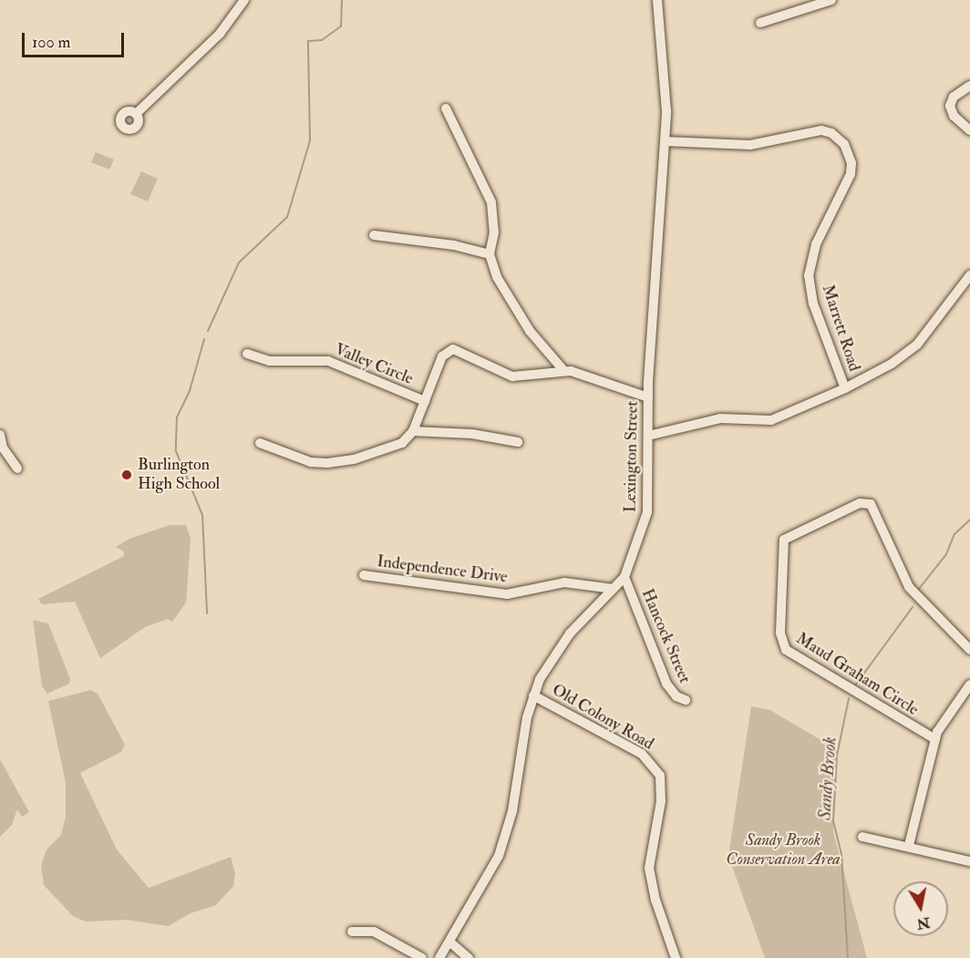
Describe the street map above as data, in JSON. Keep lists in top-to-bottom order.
{
  "streets": {
    "street": [
      "Marrett Road",
      "Valley Circle",
      "Lexington Street",
      "Independence Drive",
      "Hancock Street",
      "Maud Graham Circle",
      "Old Colony Road"
    ]
  },
  "crossings": [
    ["Marrett Road", "Lexington Street"],
    ["Lexington Street", "Independence Drive"],
    ["Lexington Street", "Hancock Street"],
    ["Lexington Street", "Old Colony Road"]
  ],
  "water": ["Sandy Brook"],
  "parks": ["Sandy Brook Conservation Area"],
  "places": ["Burlington High School"],
  "scale_bar": "100 m",
  "north": "bottom"
}
